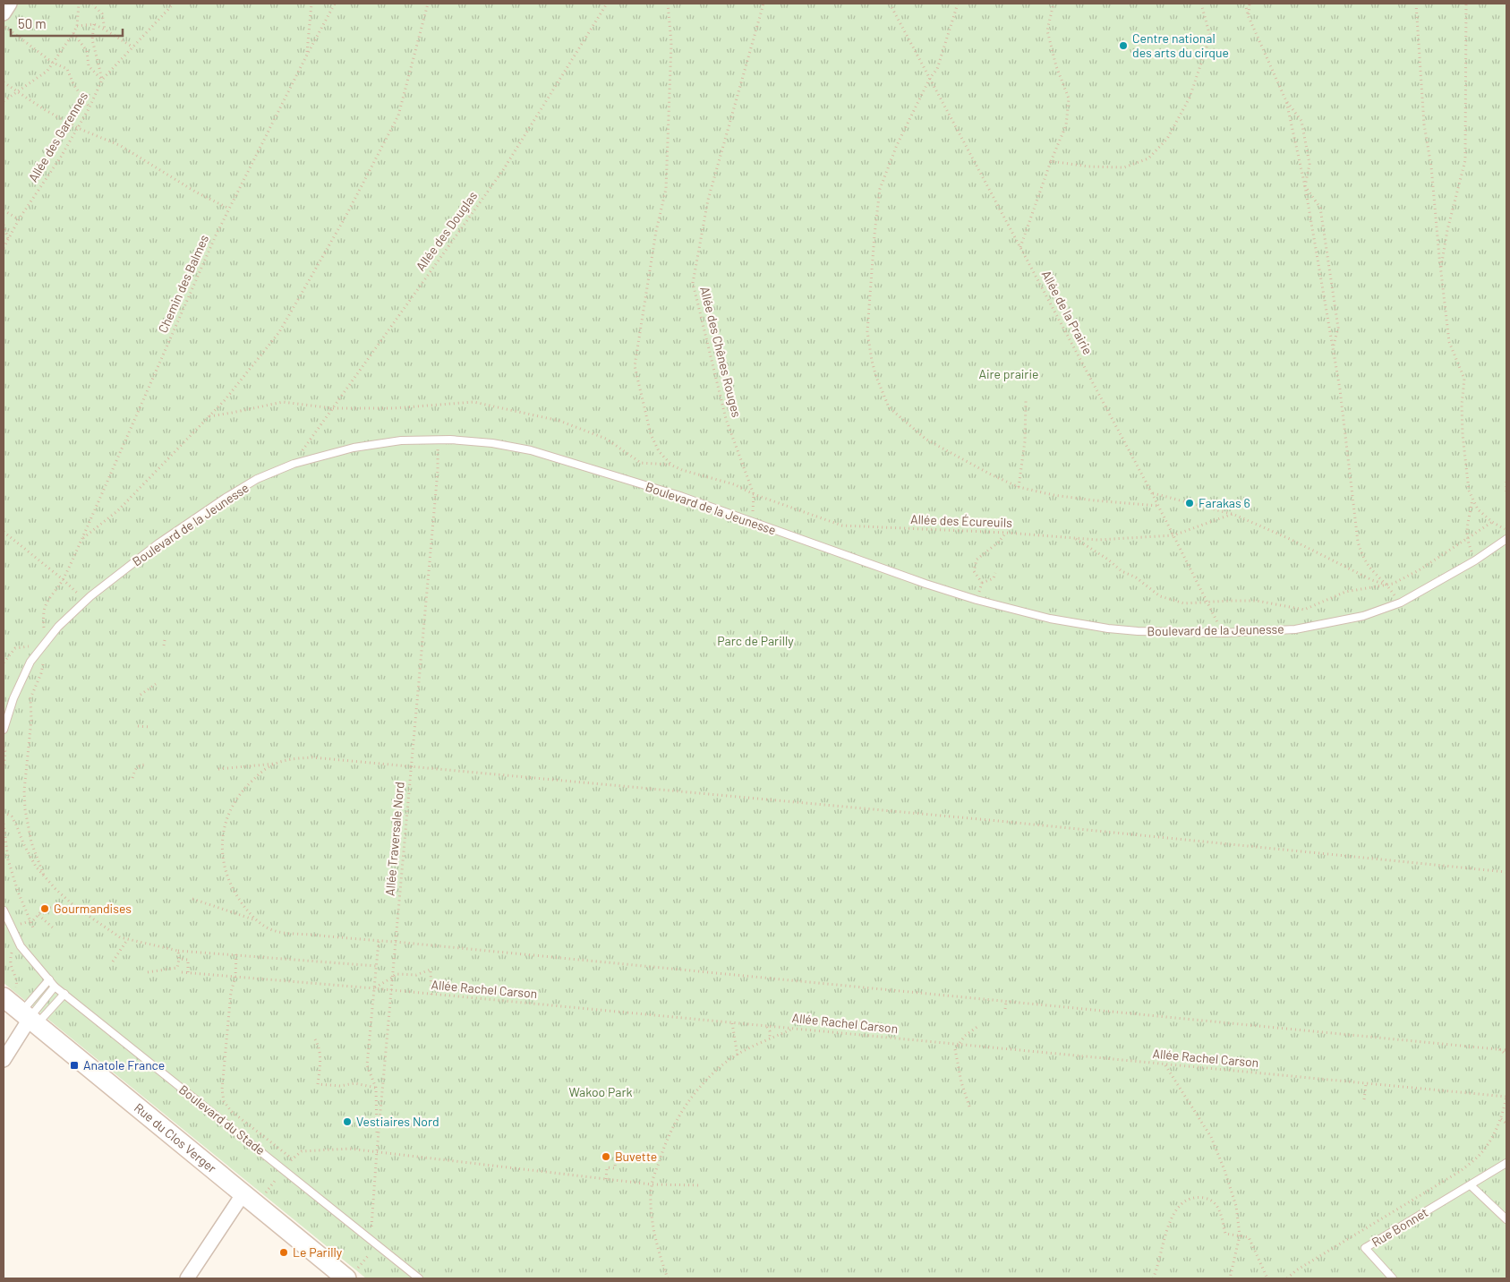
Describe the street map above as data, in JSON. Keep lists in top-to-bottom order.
{
  "streets": {
    "street": ["Rue du Clos Verger"],
    "lane": ["Boulevard de la Jeunesse", "Boulevard du Stade", "Rue Bonnet"],
    "path": [
      "Allée des Garennes",
      "Allée des Douglas",
      "Chemin des Balmes",
      "Allée de la Prairie",
      "Allée des Chênes Rouges",
      "Allée des Écureuils",
      "Allée Traversale Nord",
      "Allée Rachel Carson"
    ]
  },
  "crossings": [
    ["Allée des Douglas", "Boulevard de la Jeunesse"],
    ["Chemin des Balmes", "Boulevard de la Jeunesse"],
    ["Allée de la Prairie", "Boulevard de la Jeunesse"],
    ["Allée de la Prairie", "Allée des Écureuils"],
    ["Allée des Chênes Rouges", "Boulevard de la Jeunesse"],
    ["Allée des Chênes Rouges", "Allée des Écureuils"],
    ["Boulevard de la Jeunesse", "Allée Traversale Nord"],
    ["Allée Traversale Nord", "Allée Rachel Carson"],
    ["Allée Traversale Nord", "Boulevard du Stade"]
  ],
  "parks": ["Aire prairie", "Parc de Parilly", "Wakoo Park"],
  "places": {
    "other": [
      "Centre national des arts du cirque",
      "Farakas 6",
      "Gourmandises",
      "Vestiaires Nord",
      "Buvette",
      "Le Parilly"
    ],
    "transit": ["Anatole France"]
  },
  "scale_bar": "50 m"
}
